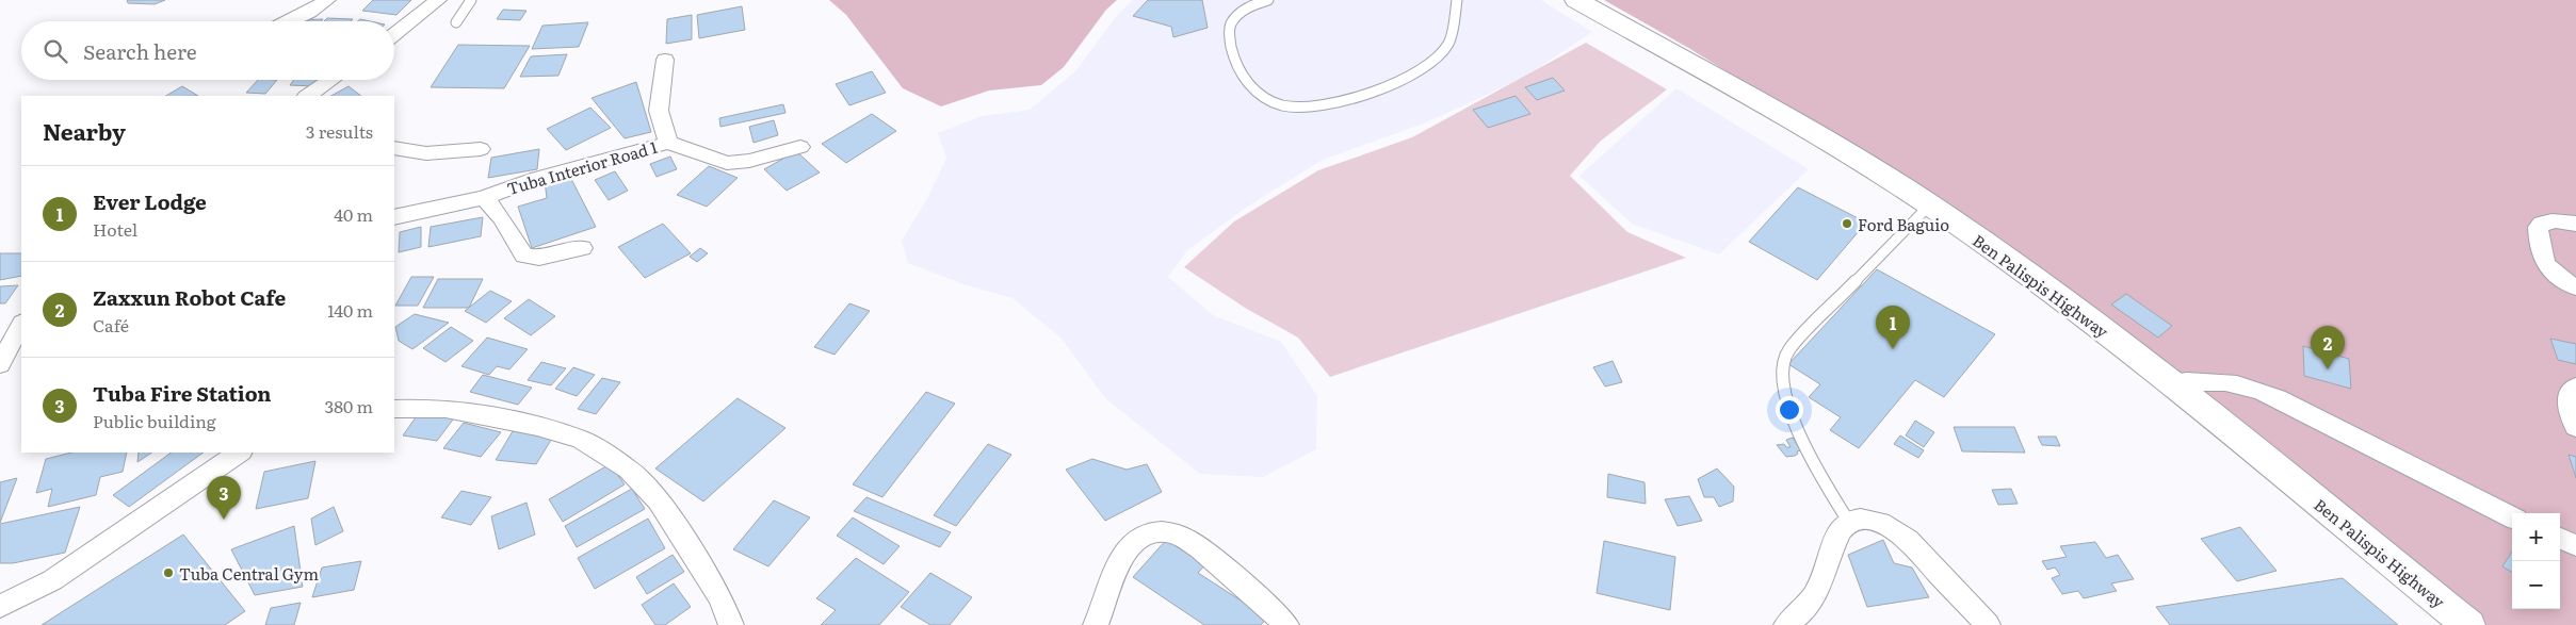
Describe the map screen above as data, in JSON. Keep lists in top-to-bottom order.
{
  "streets": {
    "main road": ["Ben Palispis Highway"],
    "street": ["Tuba Interior Road 1"]
  },
  "places": ["Ford Baguio", "Tuba Central Gym"],
  "page": {
    "search": "Search here",
    "heading": ["Nearby", "3 results"],
    "list": [
      {
        "mark": "1",
        "name": "Ever Lodge",
        "note": "Hotel",
        "value": "40 m"
      },
      {
        "mark": "2",
        "name": "Zaxxun Robot Cafe",
        "note": "Café",
        "value": "140 m"
      },
      {
        "mark": "3",
        "name": "Tuba Fire Station",
        "note": "Public building",
        "value": "380 m"
      }
    ],
    "pins": ["1", "2", "3"],
    "map_buttons": ["+", "−"]
  }
}
